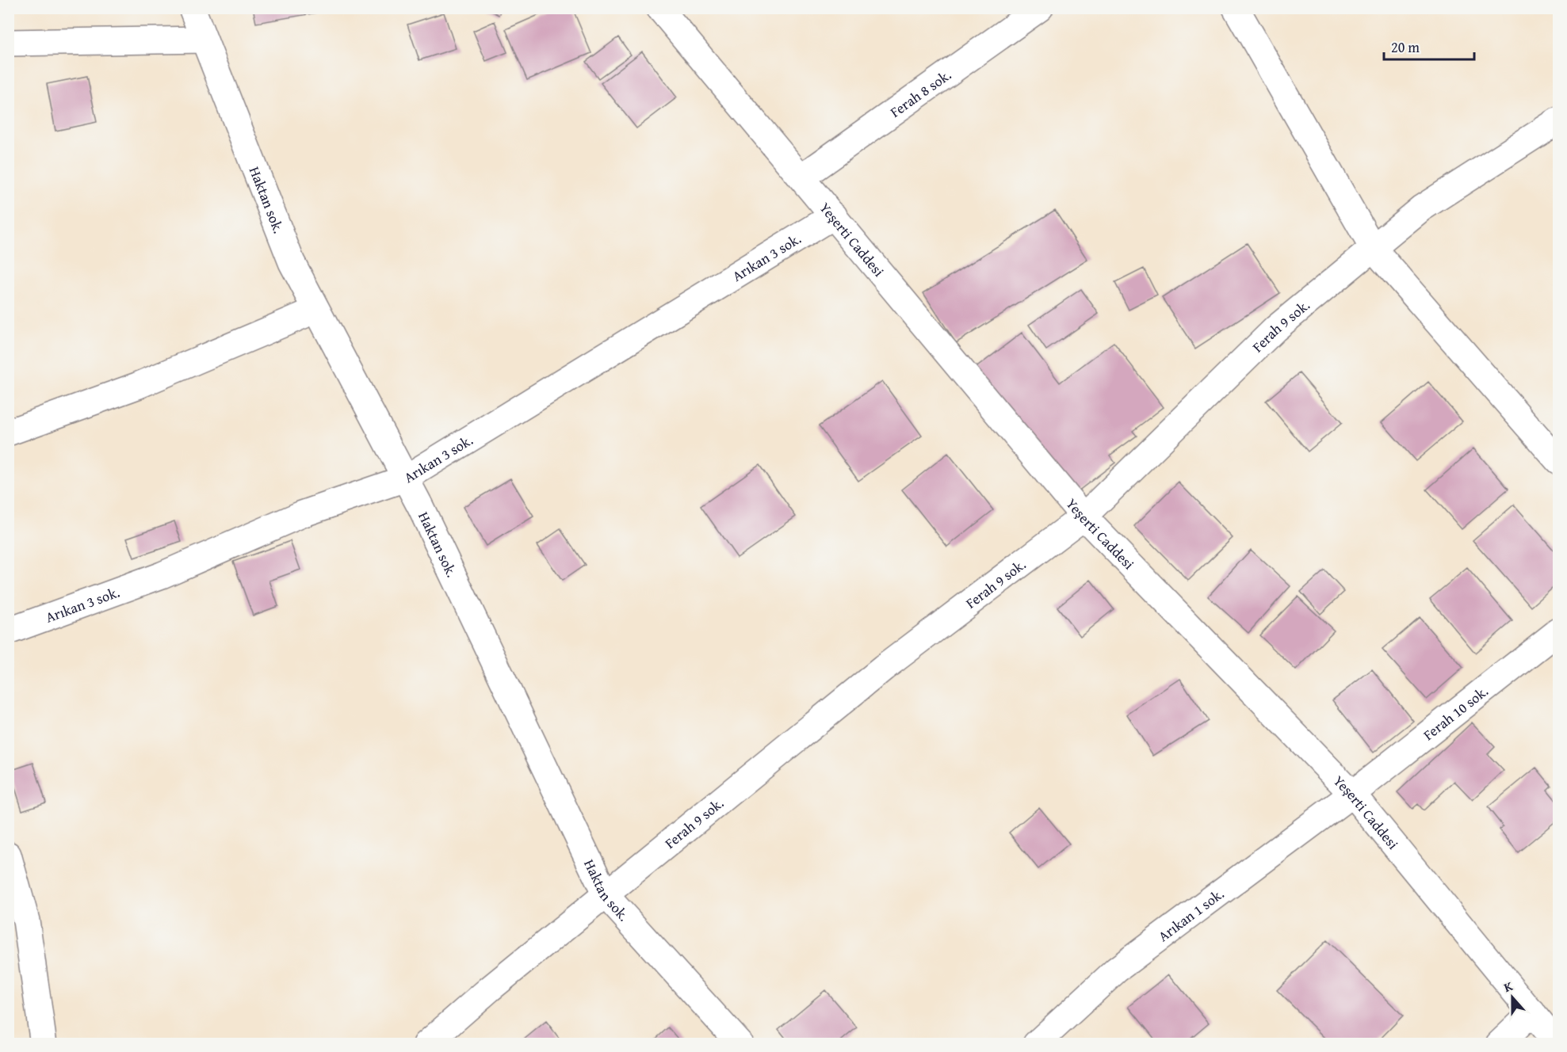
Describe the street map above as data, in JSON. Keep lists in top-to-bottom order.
{
  "streets": {
    "street": [
      "Ferah 8 sok.",
      "Haktan sok.",
      "Yeşerti Caddesi",
      "Arıkan 3 sok.",
      "Ferah 9 sok.",
      "Ferah 10 sok.",
      "Arıkan 1 sok."
    ]
  },
  "crossings": [
    ["Ferah 8 sok.", "Yeşerti Caddesi"],
    ["Haktan sok.", "Arıkan 3 sok."],
    ["Haktan sok.", "Ferah 9 sok."],
    ["Yeşerti Caddesi", "Arıkan 3 sok."],
    ["Yeşerti Caddesi", "Ferah 9 sok."],
    ["Yeşerti Caddesi", "Ferah 10 sok."],
    ["Yeşerti Caddesi", "Arıkan 1 sok."],
    ["Ferah 10 sok.", "Arıkan 1 sok."]
  ],
  "scale_bar": "20 m",
  "north": "top"
}
